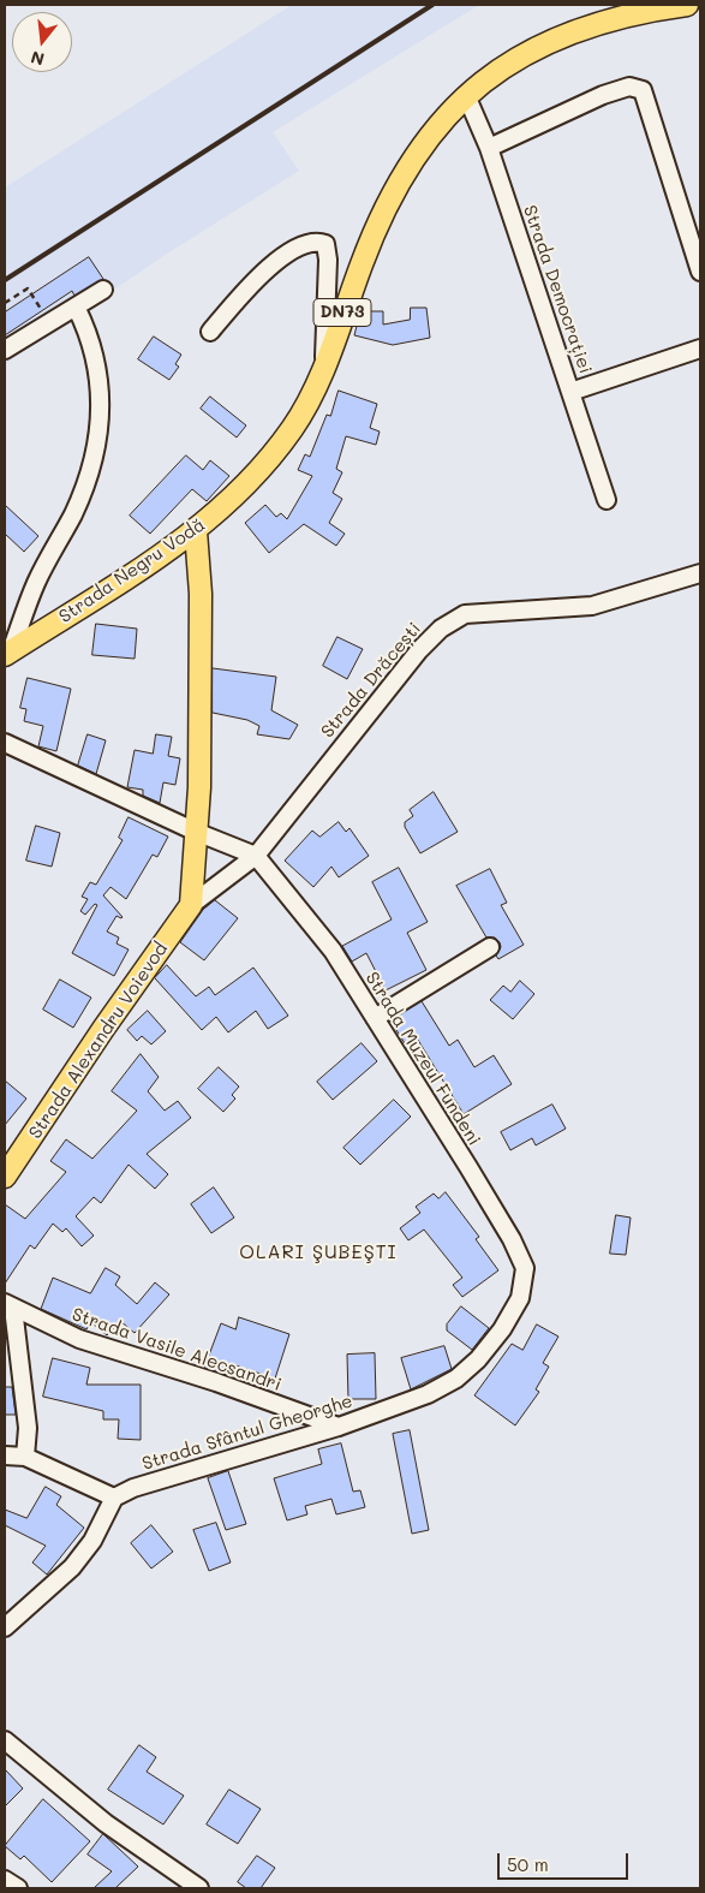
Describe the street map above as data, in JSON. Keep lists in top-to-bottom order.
{
  "streets": {
    "main road": ["DN73", "Strada Negru Vodă", "Strada Alexandru Voievod"],
    "street": [
      "Strada Democrației",
      "Strada Drăcești",
      "Strada Muzeul Fundeni",
      "Strada Vasile Alecsandri",
      "Strada Sfântul Gheorghe"
    ]
  },
  "crossings": [
    ["Strada Democrației", "Strada Negru Vodă"],
    ["Strada Drăcești", "Strada Alexandru Voievod"],
    ["Strada Drăcești", "Strada Muzeul Fundeni"],
    ["Strada Muzeul Fundeni", "Strada Sfântul Gheorghe"],
    ["Strada Vasile Alecsandri", "Strada Sfântul Gheorghe"]
  ],
  "districts": ["OLARI ŞUBEŞTI"],
  "scale_bar": "50 m",
  "north": "bottom"
}
